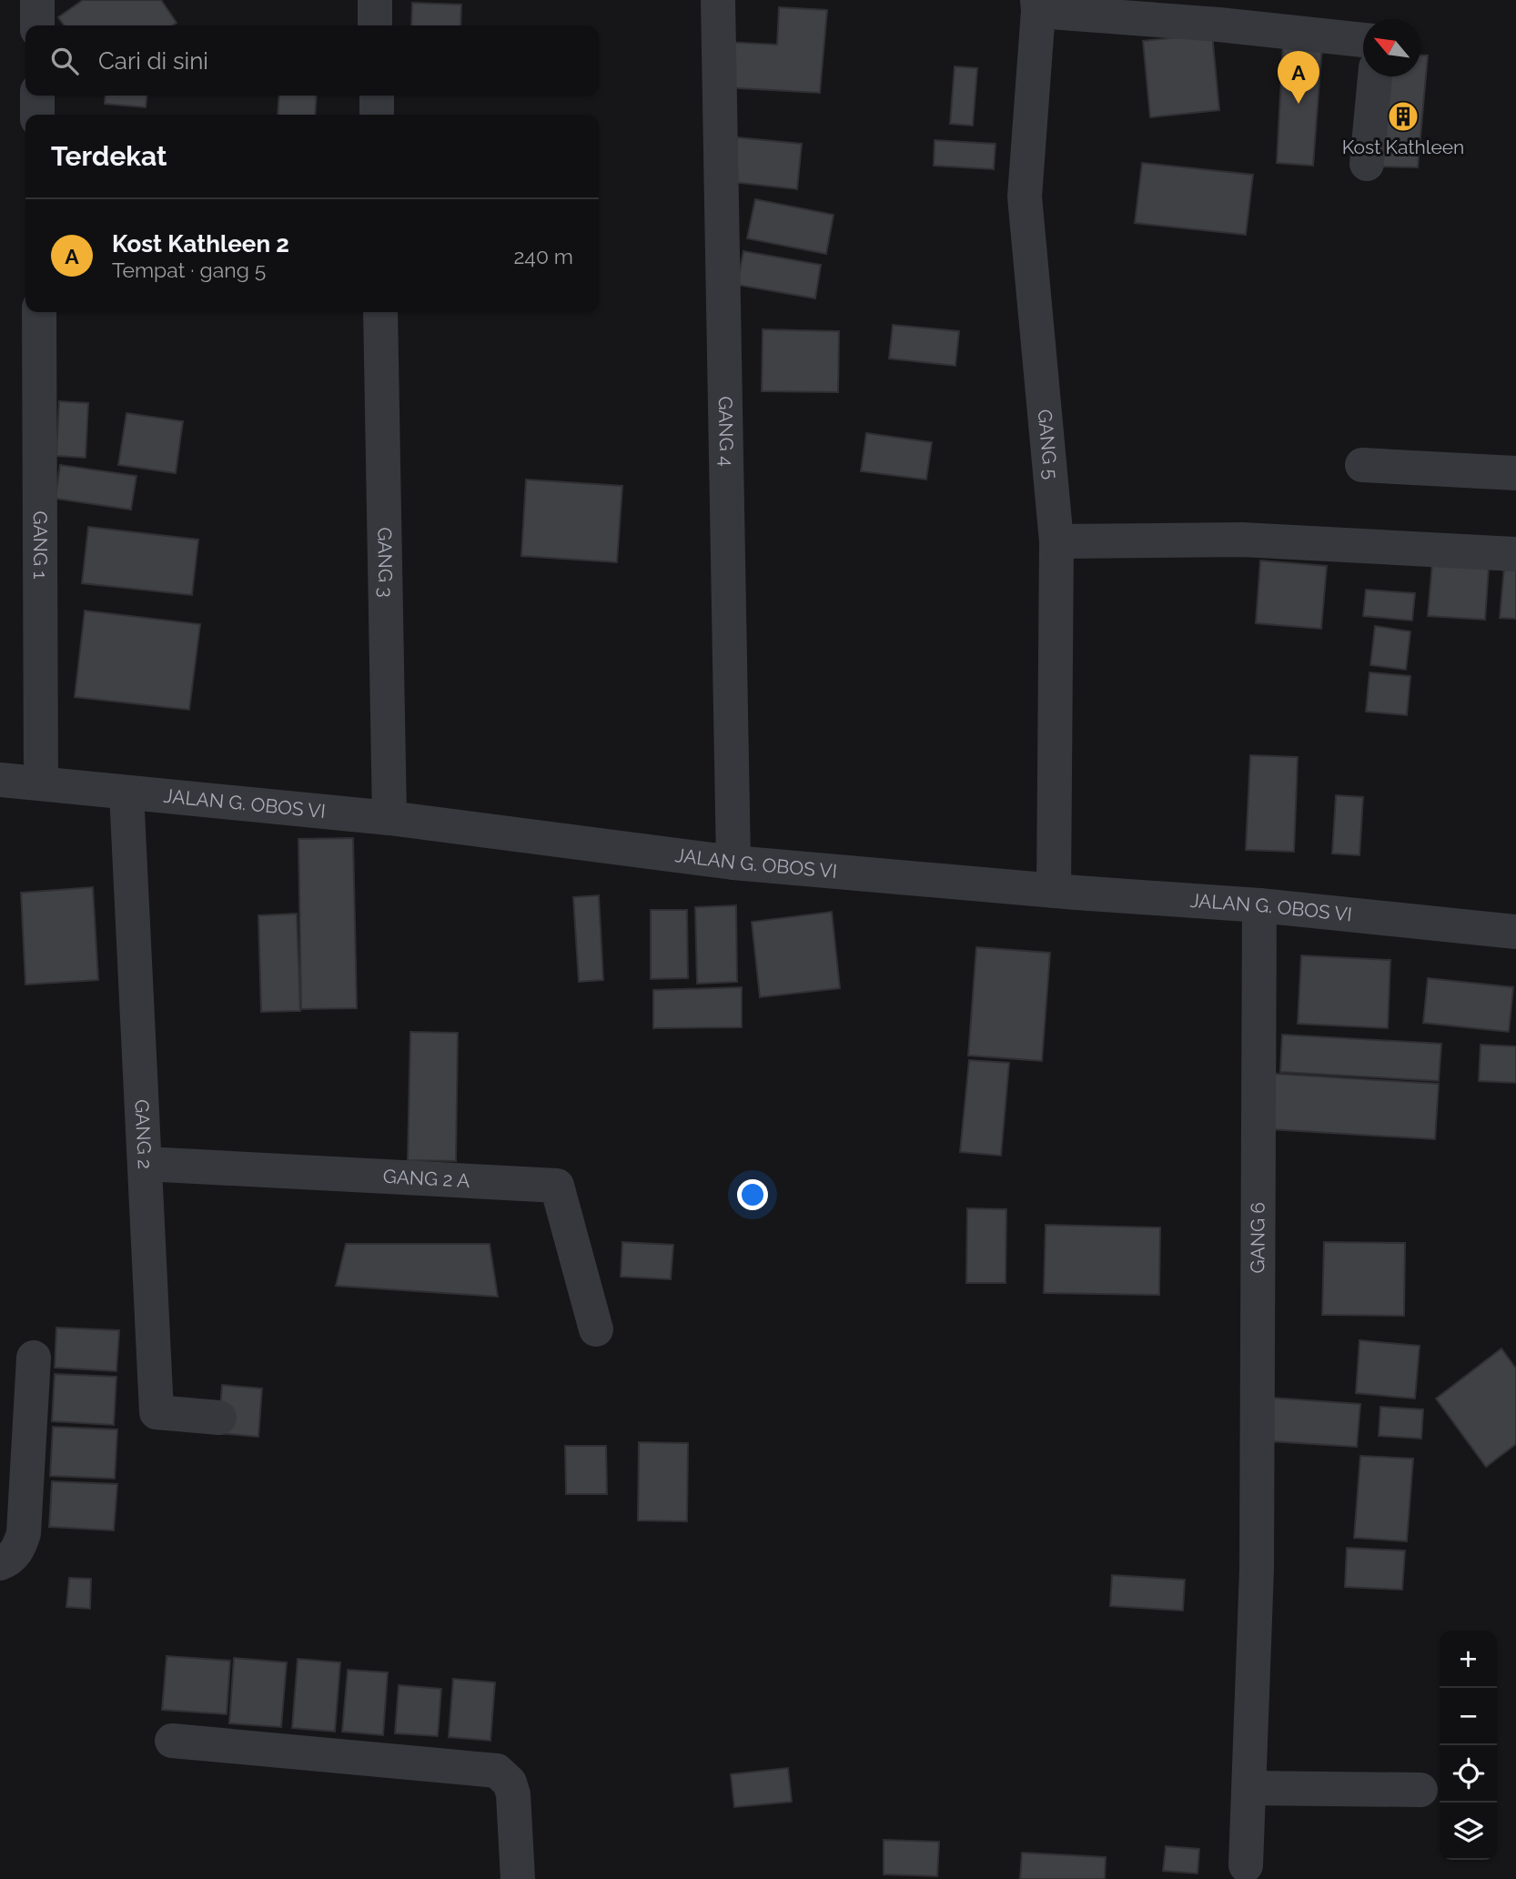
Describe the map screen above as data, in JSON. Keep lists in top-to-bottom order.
{
  "streets": {
    "street": [
      "GANG 4",
      "GANG 5",
      "GANG 1",
      "GANG 3",
      "JALAN G. OBOS VI",
      "GANG 2",
      "GANG 2 A",
      "GANG 6"
    ]
  },
  "crossings": [
    ["GANG 4", "JALAN G. OBOS VI"],
    ["GANG 5", "JALAN G. OBOS VI"],
    ["GANG 1", "JALAN G. OBOS VI"],
    ["GANG 3", "JALAN G. OBOS VI"],
    ["JALAN G. OBOS VI", "GANG 2"],
    ["JALAN G. OBOS VI", "GANG 6"],
    ["GANG 2", "GANG 2 A"]
  ],
  "places": {
    "building": ["Kost Kathleen"]
  },
  "north": "top left",
  "page": {
    "search": "Cari di sini",
    "pins": "A",
    "heading": "Terdekat",
    "list": [
      {
        "mark": "A",
        "name": "Kost Kathleen 2",
        "note": "Tempat · gang 5",
        "value": "240 m"
      }
    ],
    "map_buttons": ["+", "−"]
  }
}
